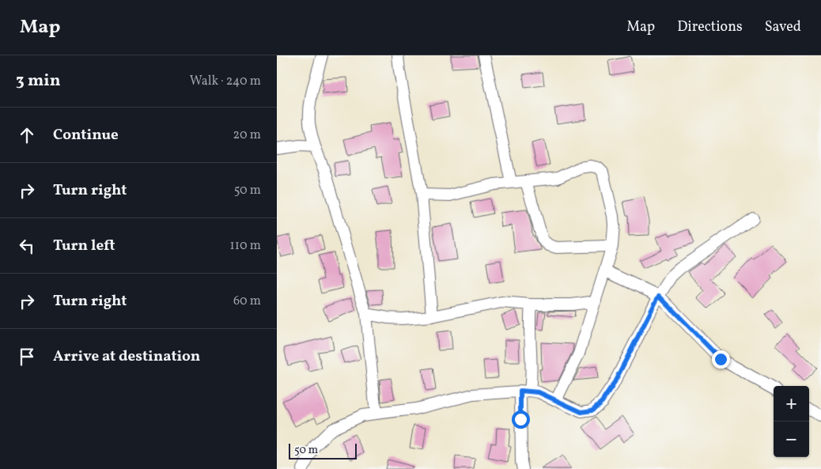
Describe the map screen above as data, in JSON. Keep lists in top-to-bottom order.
{
  "scale_bar": "50 m",
  "page": {
    "header": "Map",
    "nav": ["Map", "Directions", "Saved"],
    "heading": ["3 min", "Walk · 240 m"],
    "list": [
      ["Continue", "20 m"],
      ["Turn right", "50 m"],
      ["Turn left", "110 m"],
      ["Turn right", "60 m"],
      "Arrive at destination"
    ],
    "map_buttons": ["+", "−"],
    "scale": "50 m"
  }
}
